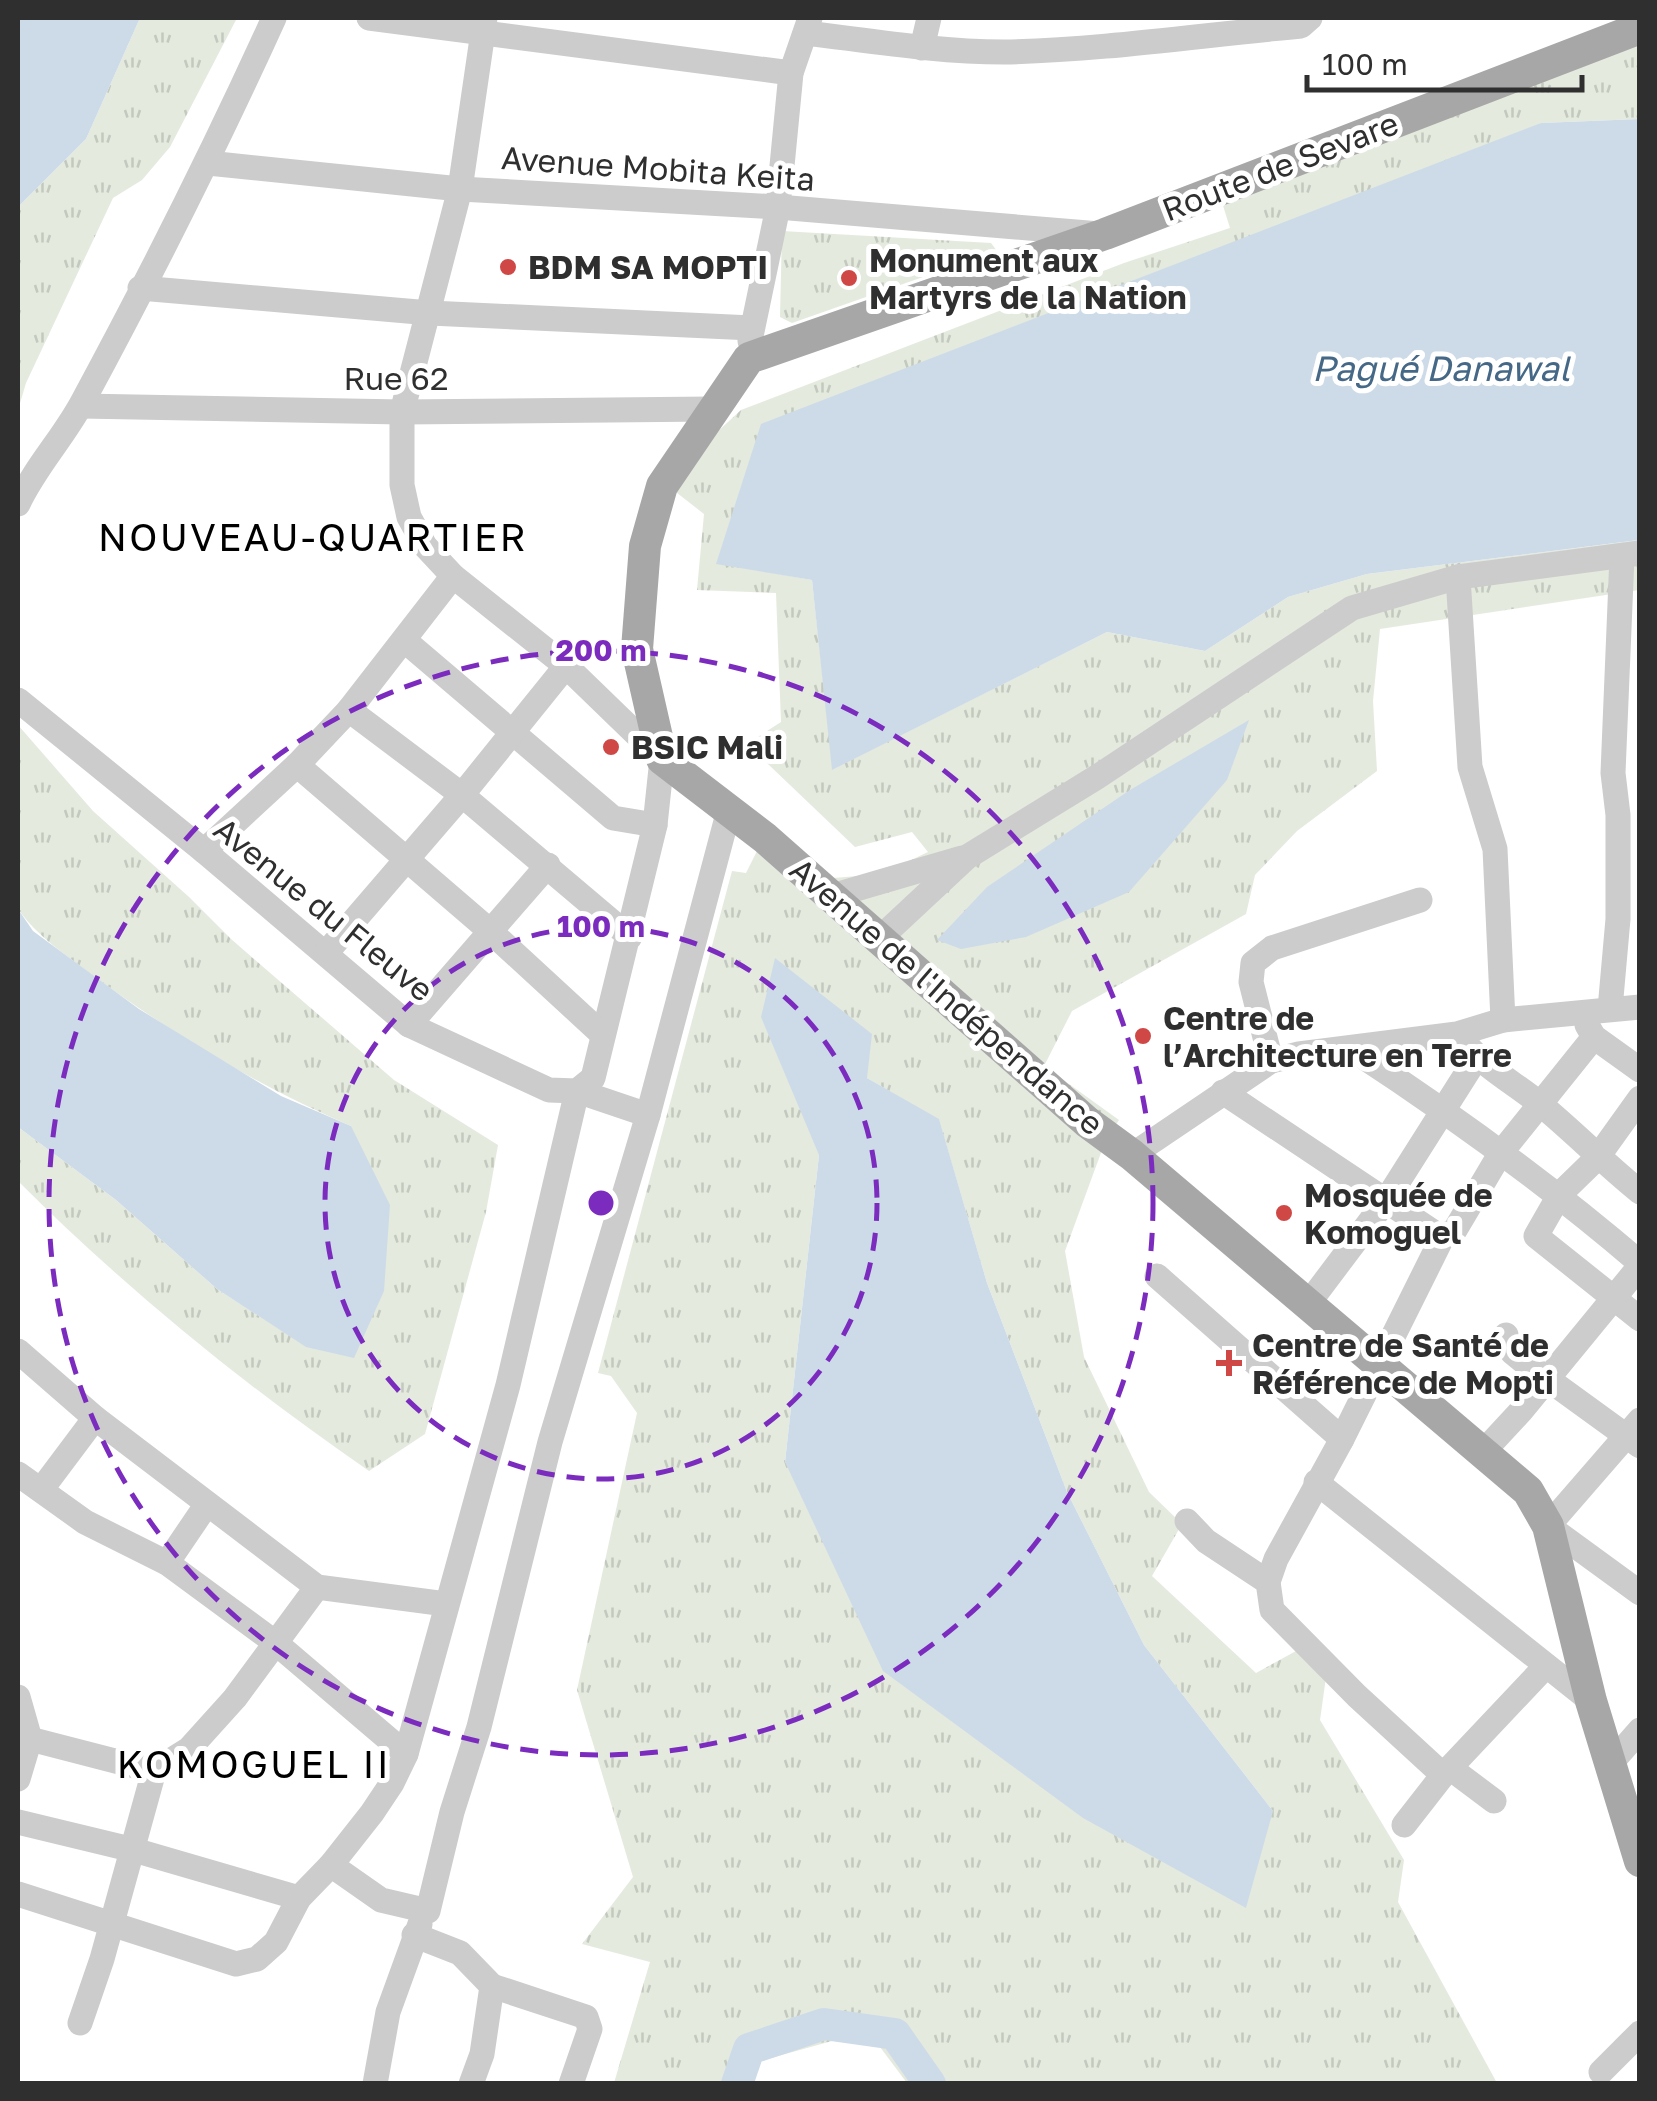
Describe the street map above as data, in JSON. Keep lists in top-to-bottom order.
{
  "streets": {
    "main road": ["Route de Sevare", "Avenue de l'Indépendance"],
    "street": ["Avenue Mobita Keita", "Rue 62", "Avenue du Fleuve"]
  },
  "crossings": [
    ["Route de Sevare", "Avenue Mobita Keita"]
  ],
  "districts": ["NOUVEAU-QUARTIER", "KOMOGUEL II"],
  "water": ["Pagué Danawal"],
  "places": {
    "other": [
      "BDM SA MOPTI",
      "Monument aux Martyrs de la Nation",
      "BSIC Mali",
      "Centre de l’Architecture en Terre",
      "Mosquée de Komoguel"
    ],
    "health": ["Centre de Santé de Référence de Mopti"]
  },
  "scale_bar": "100 m",
  "rings": ["200 m", "100 m"]
}
